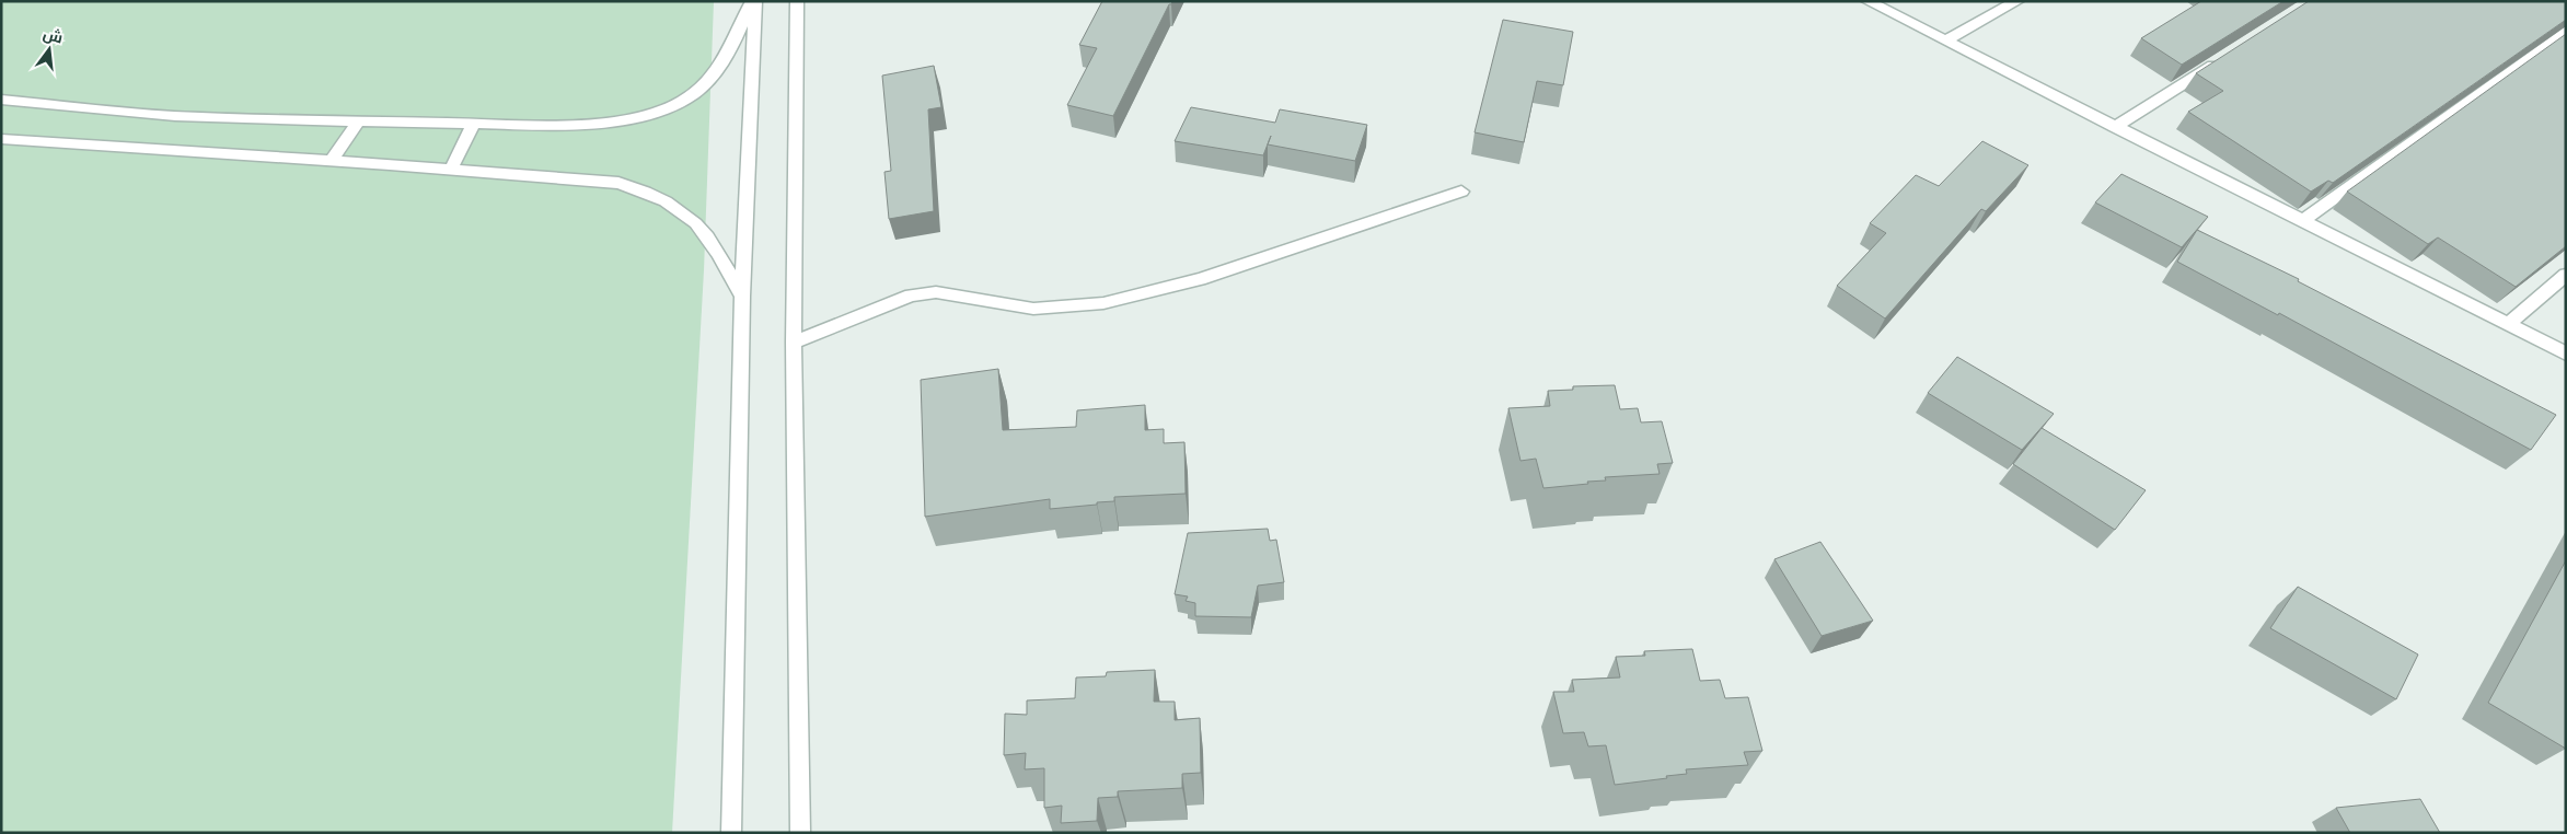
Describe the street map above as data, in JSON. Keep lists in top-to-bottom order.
{
  "north": "top"
}
